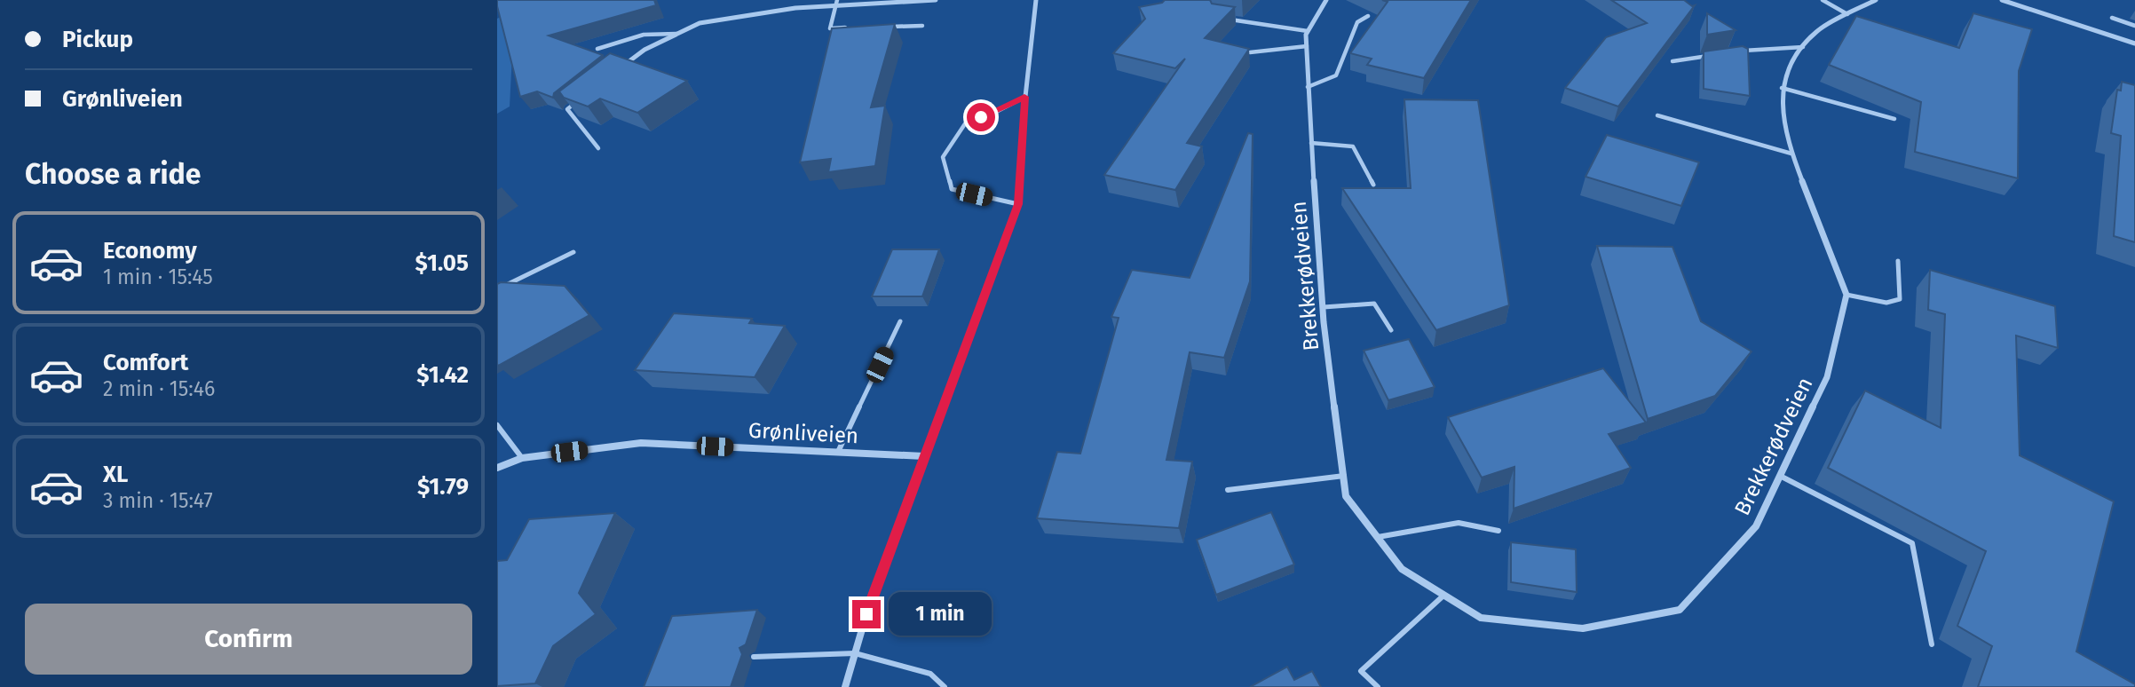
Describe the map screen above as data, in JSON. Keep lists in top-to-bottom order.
{
  "streets": {
    "street": ["Brekkerødveien", "Grønliveien"]
  },
  "page": {
    "banner": ["Pickup", "Grønliveien"],
    "heading": "Choose a ride",
    "list": [
      {
        "name": "Economy",
        "note": "1 min · 15:45",
        "value": "$1.05"
      },
      {
        "name": "Comfort",
        "note": "2 min · 15:46",
        "value": "$1.42"
      },
      {
        "name": "XL",
        "note": "3 min · 15:47",
        "value": "$1.79"
      }
    ],
    "buttons": "Confirm",
    "bubble": "1 min"
  }
}
